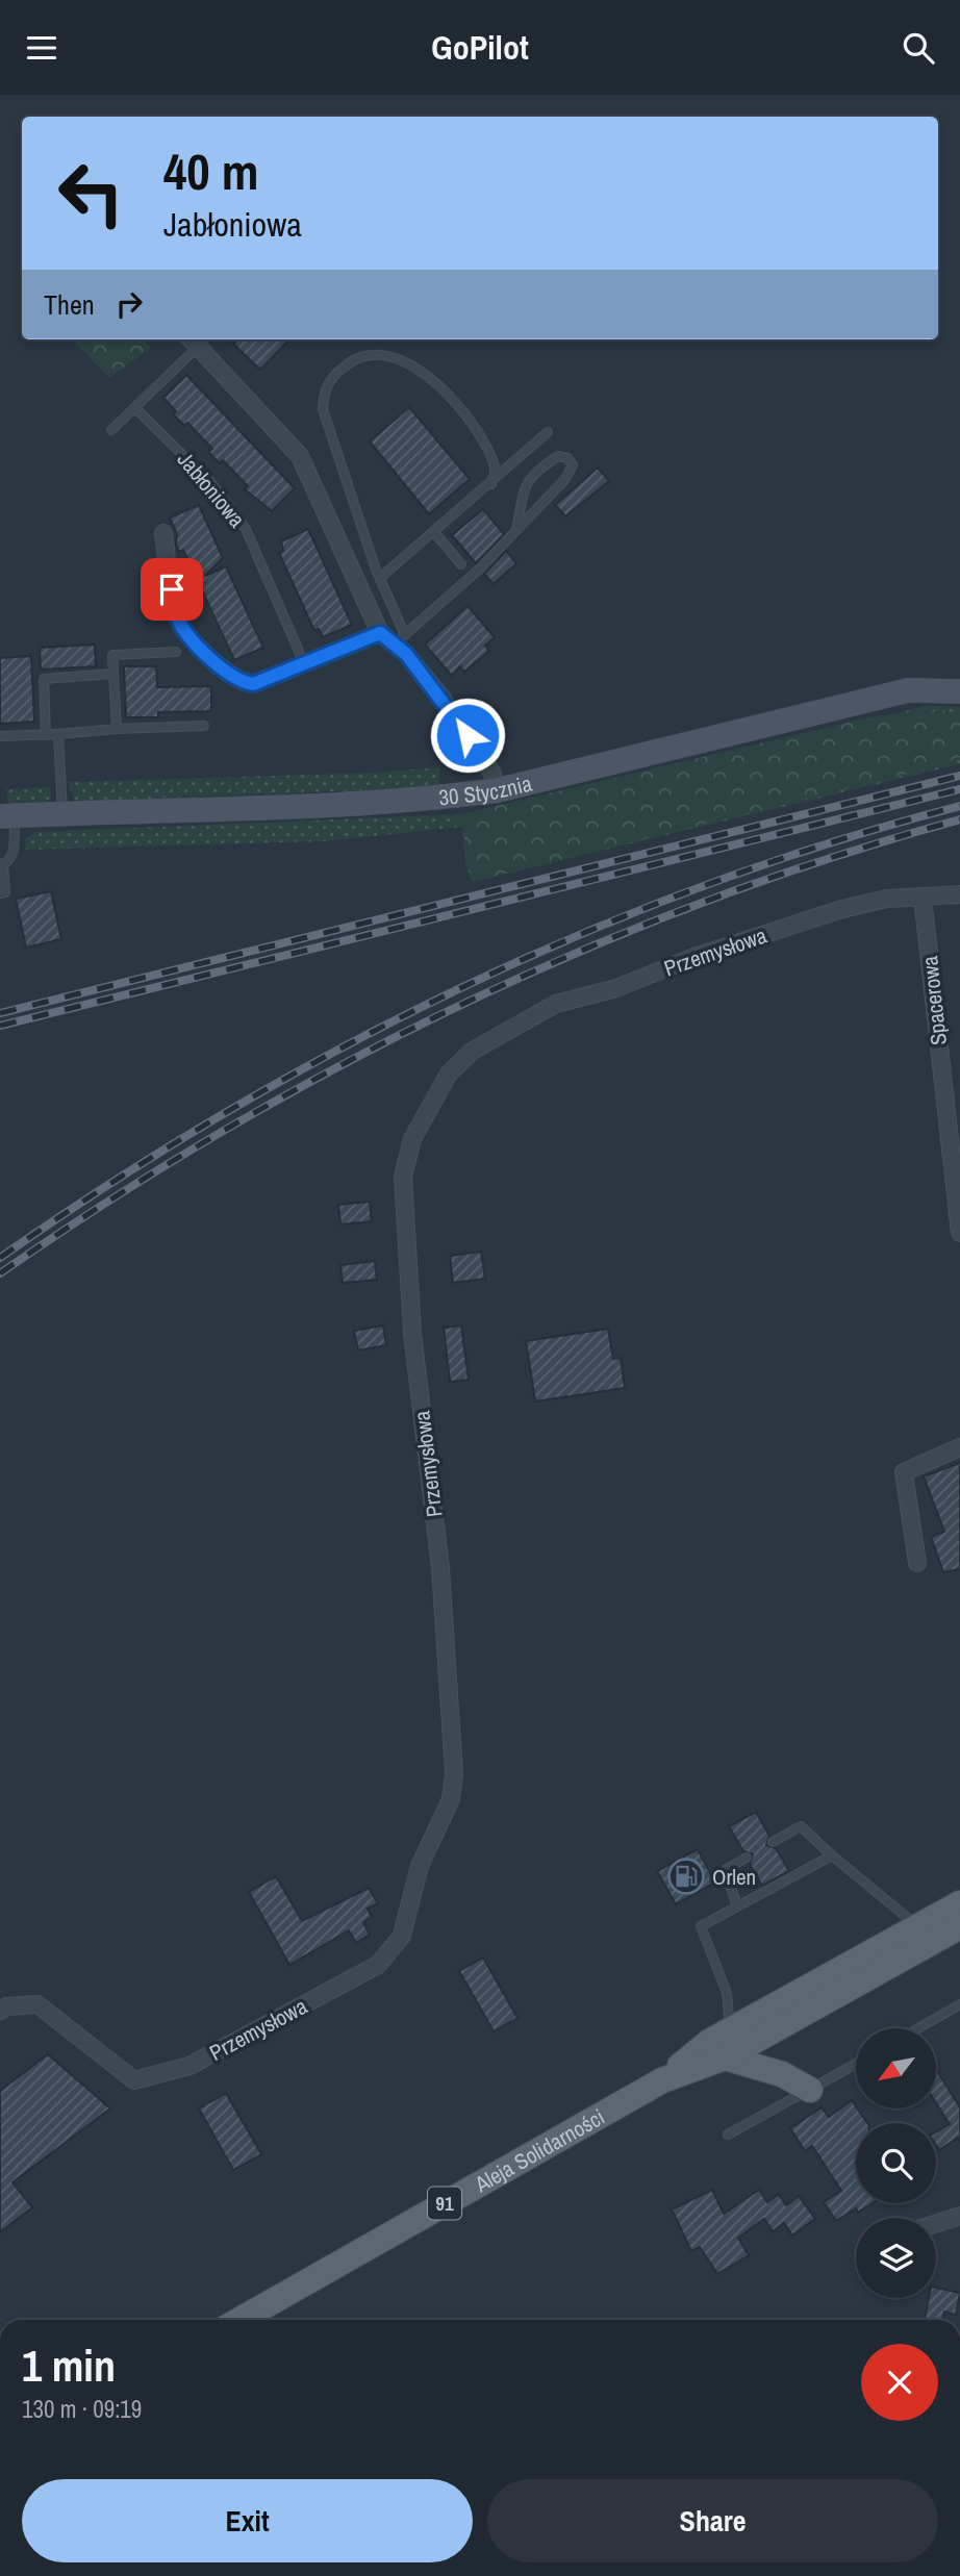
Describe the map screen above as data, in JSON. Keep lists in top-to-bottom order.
{
  "streets": {
    "main road": ["Aleja Solidarności", "91"],
    "street": ["30 Stycznia", "Przemysłowa", "Spacerowa"],
    "lane": ["Jabłoniowa"]
  },
  "crossings": [
    ["Przemysłowa", "Spacerowa"]
  ],
  "places": {
    "fuel station": ["Orlen"]
  },
  "north": "bottom left",
  "page": {
    "header": "GoPilot",
    "turn": ["40 m", "Jabłoniowa"],
    "then": "Then",
    "heading": ["1 min", "130 m · 09:19"],
    "buttons": ["Exit", "Share"]
  }
}
